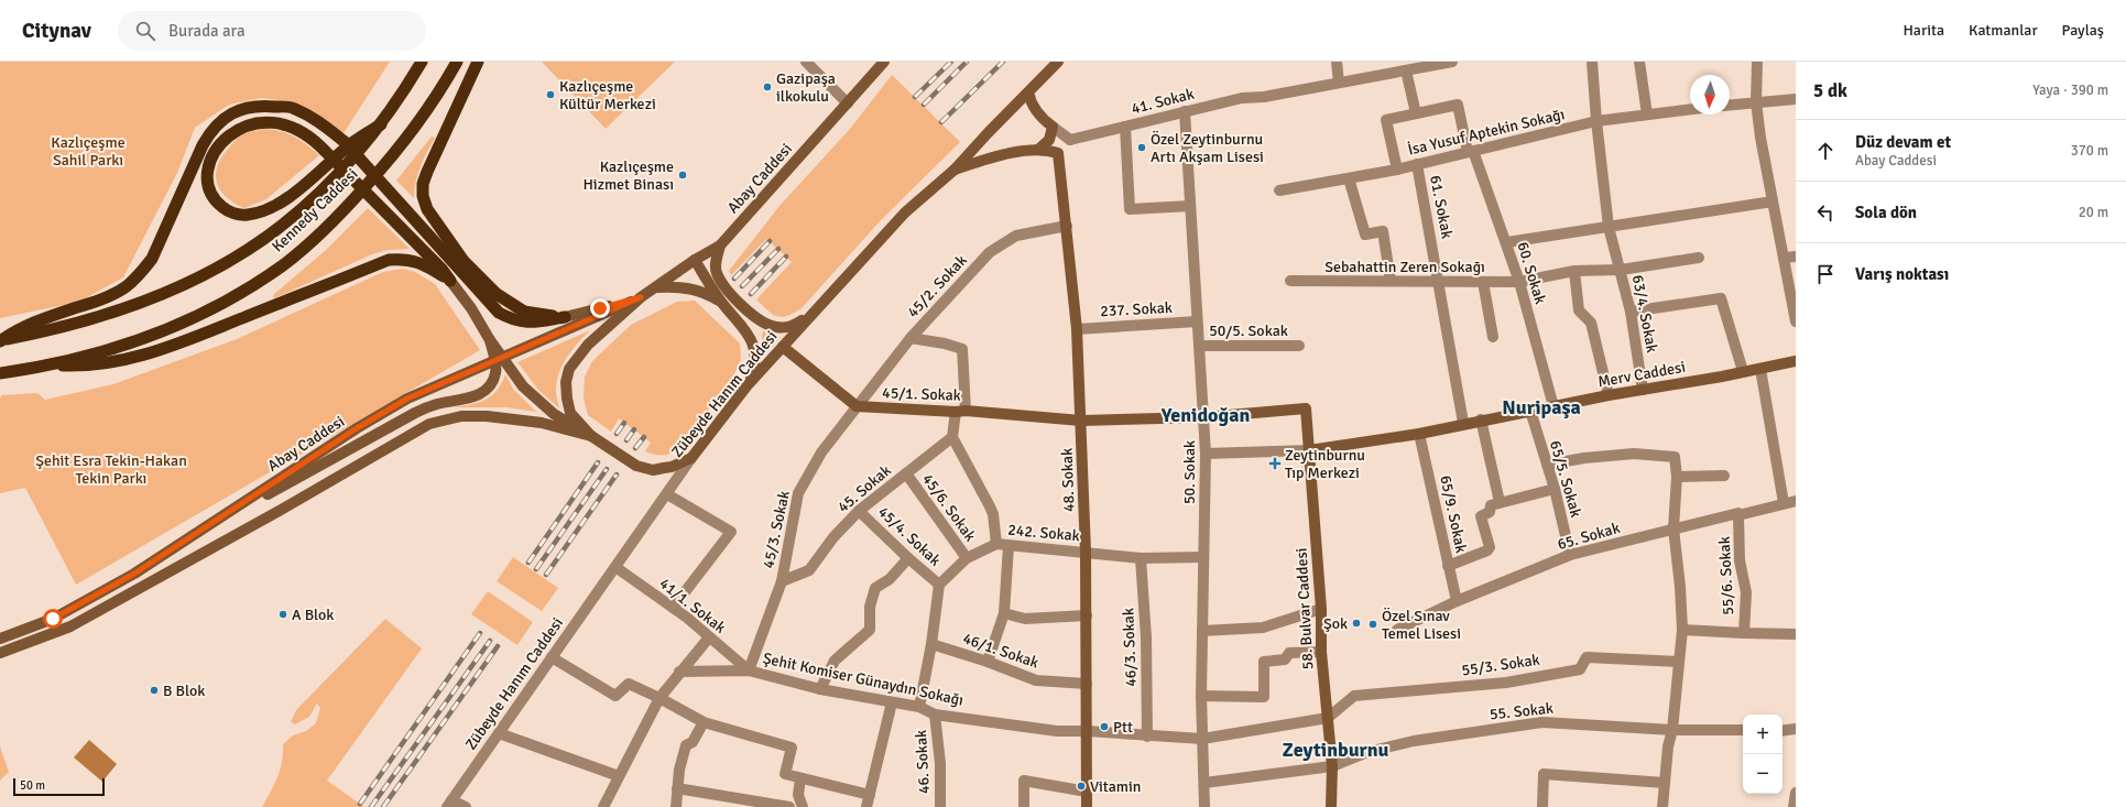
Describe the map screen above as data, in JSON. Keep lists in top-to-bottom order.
{
  "streets": {
    "highway": ["Kennedy Caddesi"],
    "main road": [
      "Abay Caddesi",
      "Merv Caddesi",
      "Zübeyde Hanım Caddesi",
      "45/1. Sokak",
      "48. Sokak",
      "58. Bulvar Caddesi"
    ],
    "street": [
      "41. Sokak",
      "İsa Yusuf Aptekin Sokağı",
      "61. Sokak",
      "Sebahattin Zeren Sokağı",
      "60. Sokak",
      "45/2. Sokak",
      "237. Sokak",
      "63/4. Sokak",
      "50/5. Sokak",
      "50. Sokak",
      "65/5. Sokak",
      "45. Sokak",
      "45/6. Sokak",
      "65/9. Sokak",
      "45/3. Sokak",
      "242. Sokak",
      "45/4. Sokak",
      "65. Sokak",
      "55/6. Sokak",
      "41/1. Sokak",
      "46/3. Sokak",
      "46/1. Sokak",
      "55/3. Sokak",
      "Şehit Komiser Günaydın Sokağı",
      "55. Sokak",
      "46. Sokak"
    ]
  },
  "crossings": [
    ["41. Sokak", "50. Sokak"],
    ["İsa Yusuf Aptekin Sokağı", "61. Sokak"],
    ["İsa Yusuf Aptekin Sokağı", "60. Sokak"],
    ["İsa Yusuf Aptekin Sokağı", "63/4. Sokak"],
    ["Abay Caddesi", "Zübeyde Hanım Caddesi"],
    ["61. Sokak", "Sebahattin Zeren Sokağı"],
    ["61. Sokak", "Merv Caddesi"],
    ["Sebahattin Zeren Sokağı", "60. Sokak"],
    ["Sebahattin Zeren Sokağı", "63/4. Sokak"],
    ["60. Sokak", "Merv Caddesi"],
    ["45/2. Sokak", "45/1. Sokak"],
    ["45/2. Sokak", "48. Sokak"],
    ["45/2. Sokak", "45/3. Sokak"],
    ["237. Sokak", "50. Sokak"],
    ["237. Sokak", "48. Sokak"],
    ["63/4. Sokak", "Merv Caddesi"],
    ["50/5. Sokak", "50. Sokak"],
    ["Merv Caddesi", "65/5. Sokak"],
    ["Merv Caddesi", "65/9. Sokak"],
    ["Merv Caddesi", "58. Bulvar Caddesi"],
    ["Zübeyde Hanım Caddesi", "41/1. Sokak"],
    ["45/1. Sokak", "50. Sokak"],
    ["45/1. Sokak", "48. Sokak"],
    ["45/1. Sokak", "45/3. Sokak"],
    ["45/1. Sokak", "58. Bulvar Caddesi"],
    ["50. Sokak", "242. Sokak"],
    ["50. Sokak", "Şehit Komiser Günaydın Sokağı"],
    ["50. Sokak", "55. Sokak"],
    ["65/5. Sokak", "65. Sokak"],
    ["48. Sokak", "242. Sokak"],
    ["48. Sokak", "46/1. Sokak"],
    ["48. Sokak", "Şehit Komiser Günaydın Sokağı"],
    ["45. Sokak", "45/6. Sokak"],
    ["45. Sokak", "45/3. Sokak"],
    ["45. Sokak", "45/4. Sokak"],
    ["45/6. Sokak", "242. Sokak"],
    ["65/9. Sokak", "65. Sokak"],
    ["45/3. Sokak", "41/1. Sokak"],
    ["45/3. Sokak", "Şehit Komiser Günaydın Sokağı"],
    ["242. Sokak", "45/4. Sokak"],
    ["242. Sokak", "46/3. Sokak"],
    ["65. Sokak", "55/6. Sokak"],
    ["41/1. Sokak", "Şehit Komiser Günaydın Sokağı"],
    ["58. Bulvar Caddesi", "55/3. Sokak"],
    ["58. Bulvar Caddesi", "Şehit Komiser Günaydın Sokağı"],
    ["58. Bulvar Caddesi", "55. Sokak"],
    ["46/3. Sokak", "Şehit Komiser Günaydın Sokağı"],
    ["55/3. Sokak", "Şehit Komiser Günaydın Sokağı"],
    ["Şehit Komiser Günaydın Sokağı", "46. Sokak"]
  ],
  "districts": ["Nuripaşa", "Yenidoğan", "Zeytinburnu"],
  "parks": ["Kazlıçeşme Sahil Parkı", "Şehit Esra Tekin-Hakan Tekin Parkı"],
  "places": {
    "other": [
      "Gazipaşa ilkokulu",
      "Kazlıçeşme Kültür Merkezi",
      "Özel Zeytinburnu Artı Akşam Lisesi",
      "Kazlıçeşme Hizmet Binası",
      "A Blok",
      "Şok",
      "Özel Sınav Temel Lisesi",
      "B Blok",
      "Ptt",
      "Vitamin"
    ],
    "health": ["Zeytinburnu Tıp Merkezi"]
  },
  "scale_bar": "50 m",
  "north": "bottom",
  "page": {
    "header": "Citynav",
    "search": "Burada ara",
    "nav": ["Harita", "Katmanlar", "Paylaş"],
    "heading": ["5 dk", "Yaya · 390 m"],
    "list": [
      ["Düz devam et", "Abay Caddesi", "370 m"],
      ["Sola dön", "20 m"],
      "Varış noktası"
    ],
    "map_buttons": ["+", "−"],
    "scale": "50 m"
  }
}
